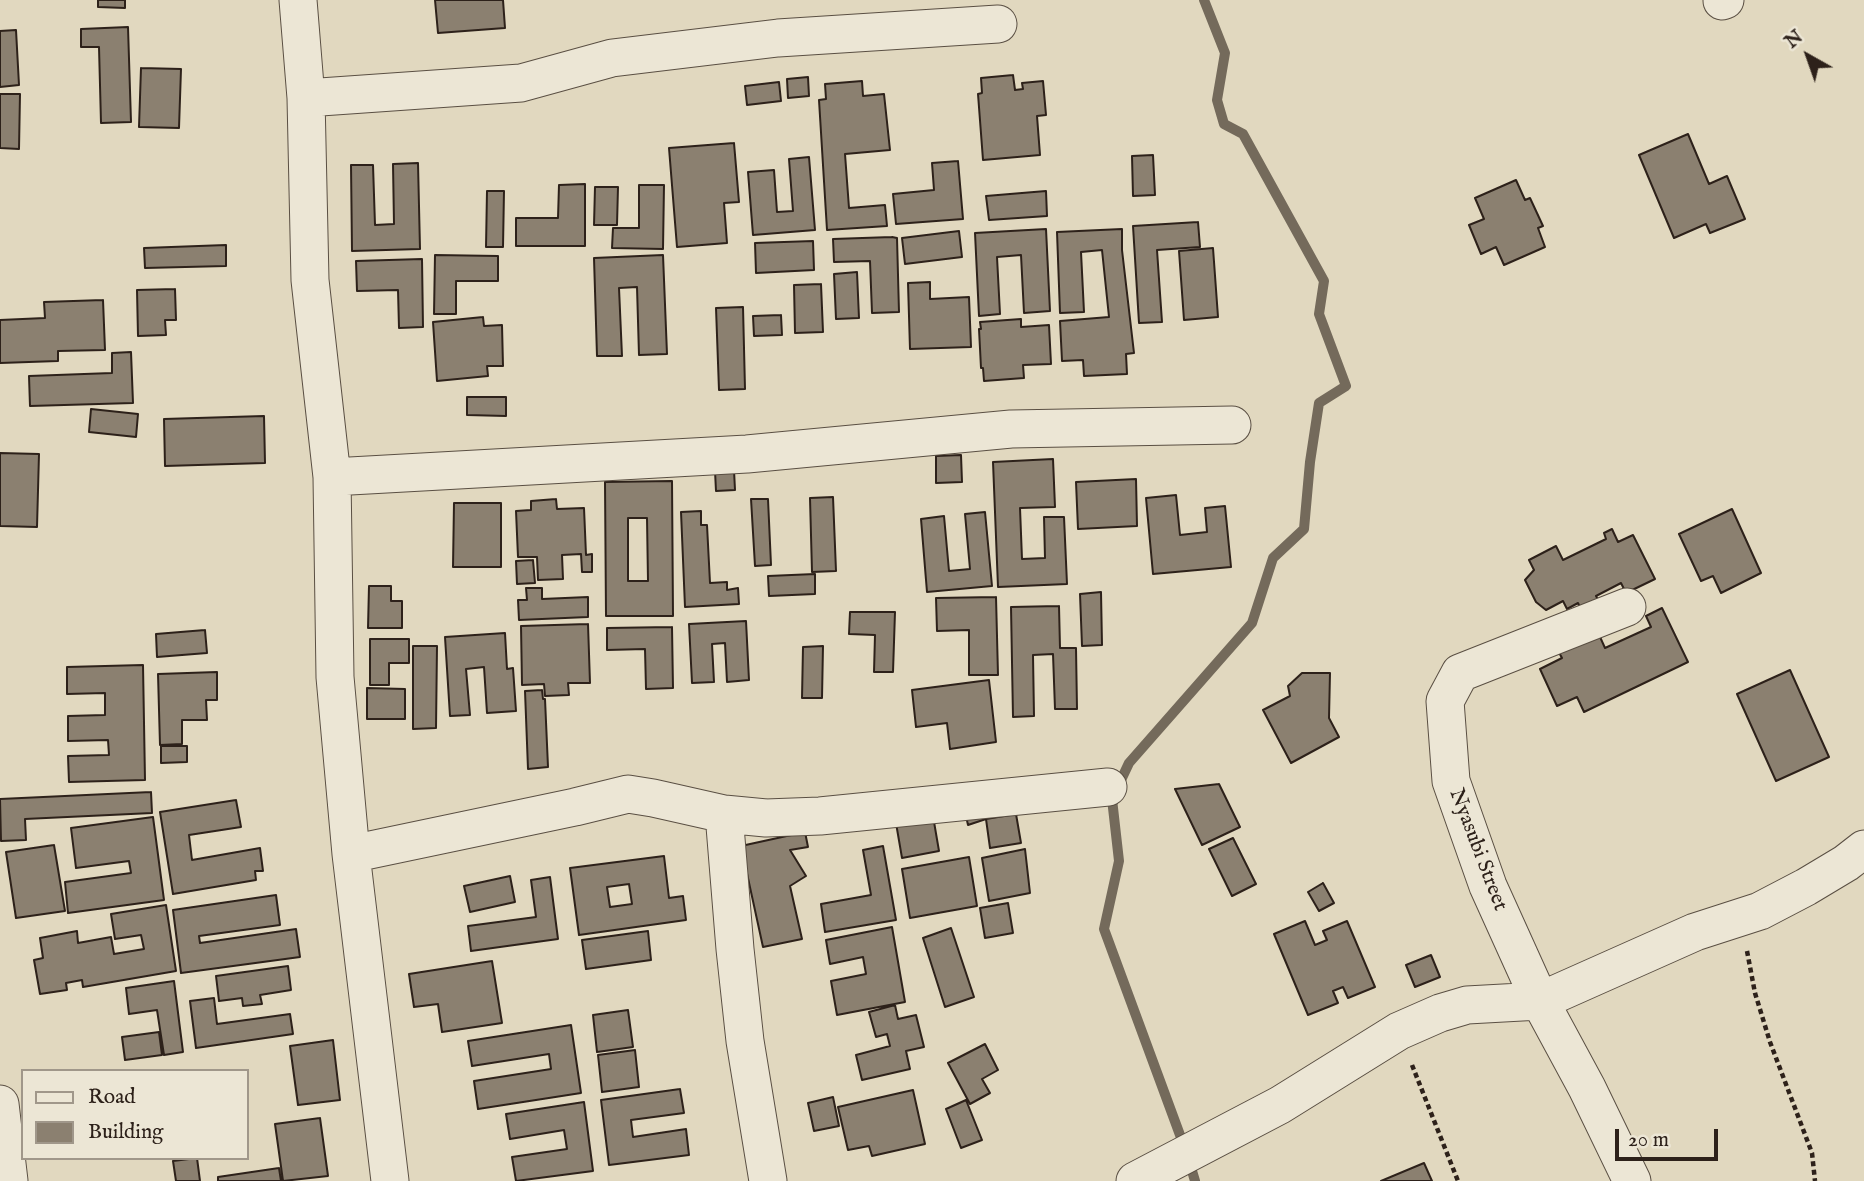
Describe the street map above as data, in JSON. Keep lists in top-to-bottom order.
{
  "streets": {
    "street": ["Nyasubi Street"]
  },
  "legend": ["Road", "Building"],
  "scale_bar": "20 m",
  "north": "top left"
}
